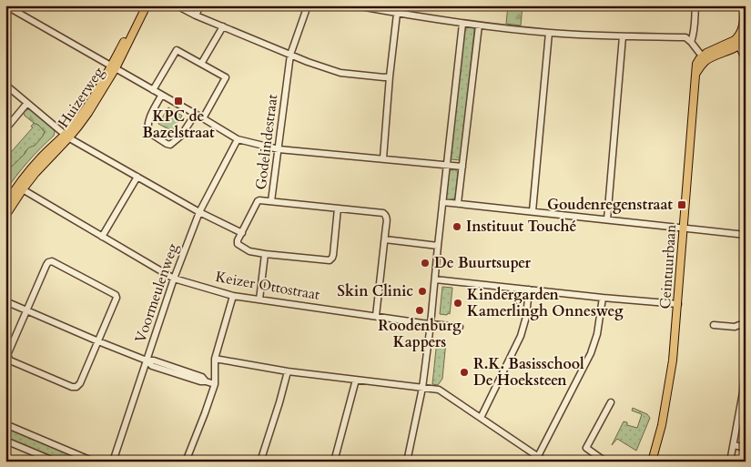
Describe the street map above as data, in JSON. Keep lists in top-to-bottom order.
{
  "streets": {
    "main road": ["Huizerweg", "Ceintuurbaan"],
    "street": ["Godelindestraat", "Keizer Ottostraat", "Voormeulenweg"]
  },
  "crossings": [
    ["Huizerweg", "Keizer Ottostraat"],
    ["Keizer Ottostraat", "Voormeulenweg"]
  ],
  "places": {
    "transit": ["KPC de Bazelstraat", "Goudenregenstraat"],
    "other": [
      "Instituut Touché",
      "De Buurtsuper",
      "Skin Clinic",
      "Kindergarden Kamerlingh Onnesweg",
      "Roodenburg Kappers",
      "R.K. Basisschool De Hoeksteen"
    ]
  }
}
